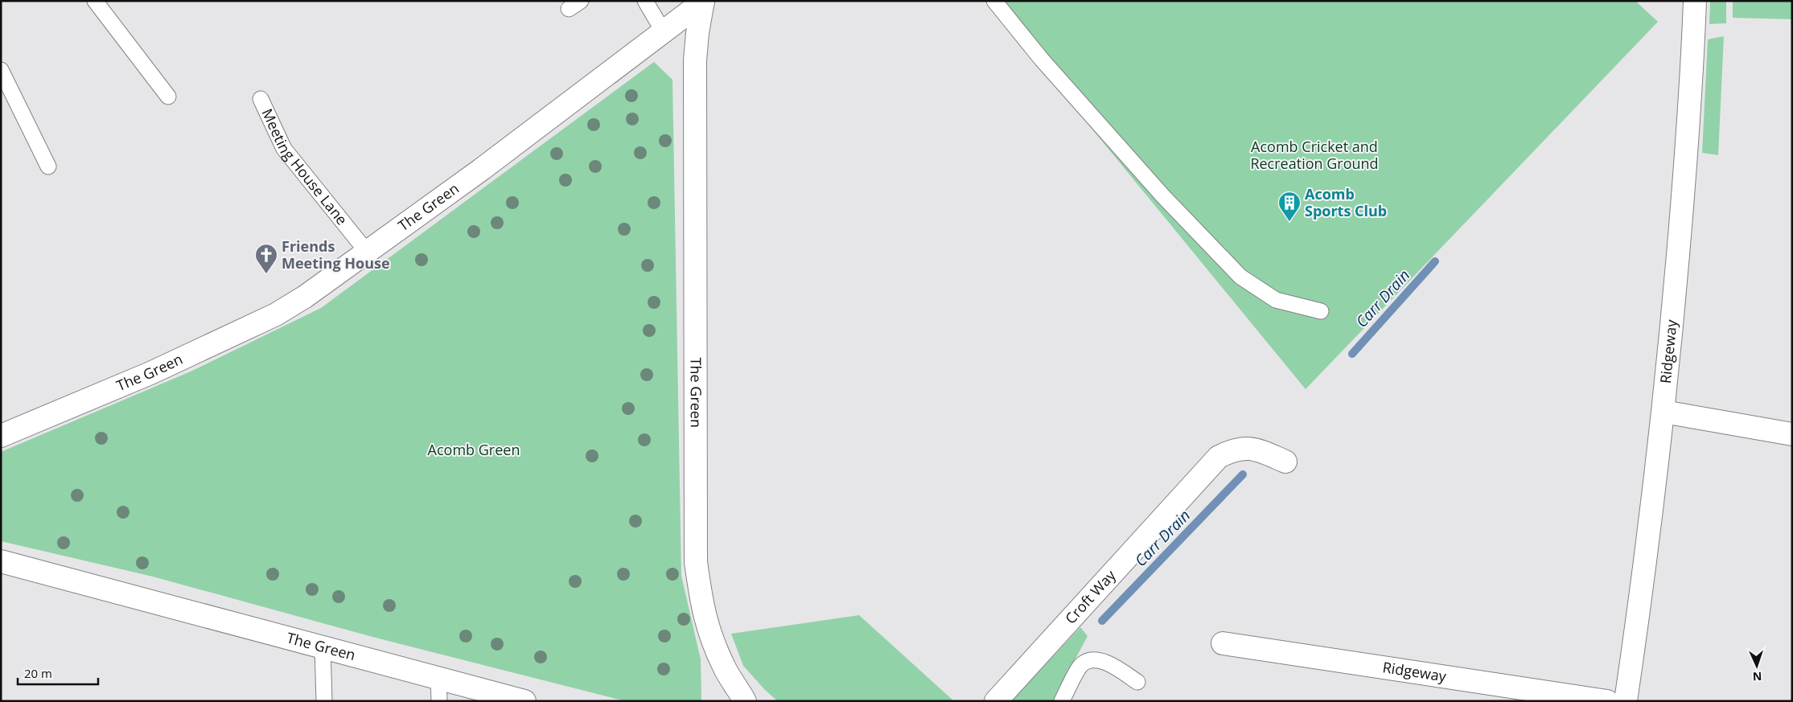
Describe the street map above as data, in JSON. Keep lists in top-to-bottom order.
{
  "streets": {
    "street": ["The Green", "Ridgeway", "Croft Way"],
    "lane": ["Meeting House Lane"]
  },
  "crossings": [
    ["Meeting House Lane", "The Green"]
  ],
  "water": ["Carr Drain"],
  "parks": ["Acomb Cricket and Recreation Ground", "Acomb Green"],
  "places": {
    "building": ["Acomb Sports Club"],
    "church": ["Friends Meeting House"]
  },
  "scale_bar": "20 m",
  "north": "bottom"
}
